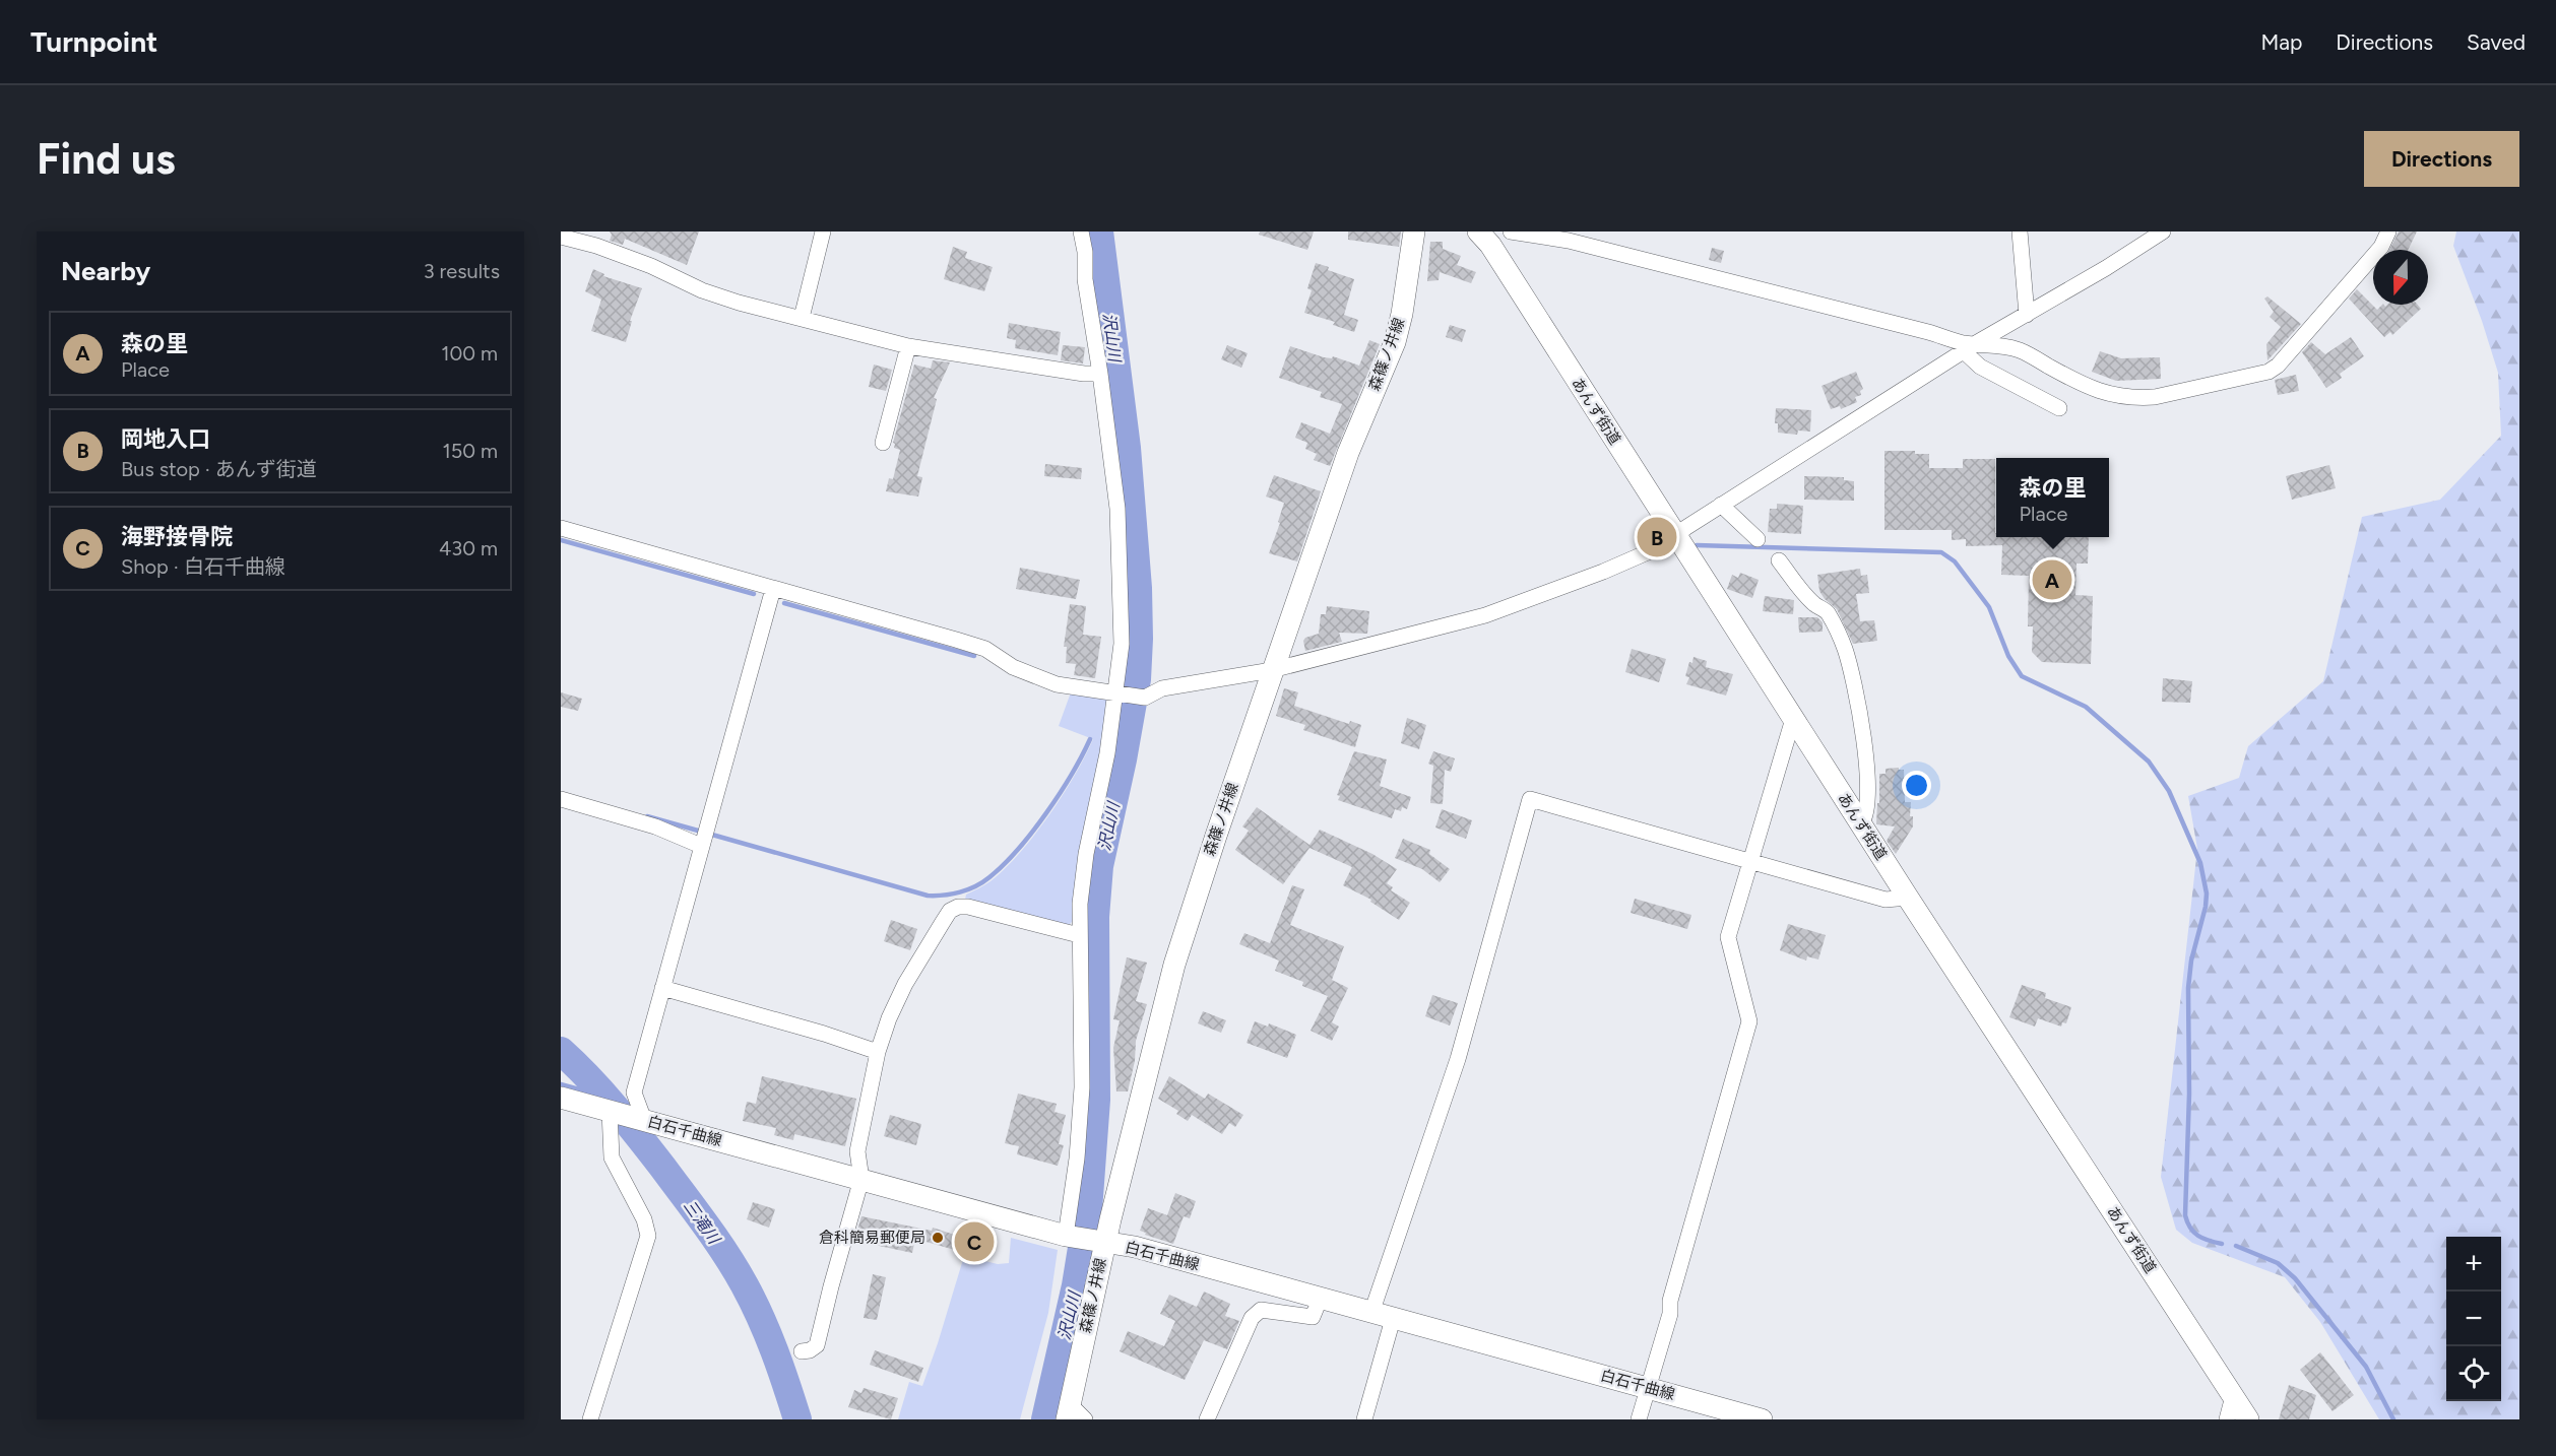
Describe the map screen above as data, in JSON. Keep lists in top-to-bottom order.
{
  "streets": {
    "main road": ["森篠ノ井線", "あんず街道", "白石千曲線"]
  },
  "crossings": [
    ["森篠ノ井線", "白石千曲線"]
  ],
  "water": ["沢山川", "三滝川"],
  "places": ["倉科簡易郵便局"],
  "north": "bottom",
  "page": {
    "header": "Turnpoint",
    "nav": ["Map", "Directions", "Saved"],
    "buttons": "Directions",
    "title": "Find us",
    "heading": ["Nearby", "3 results"],
    "list": [
      {
        "mark": "A",
        "name": "森の里",
        "note": "Place",
        "value": "100 m"
      },
      {
        "mark": "B",
        "name": "岡地入口",
        "note": "Bus stop · あんず街道",
        "value": "150 m"
      },
      {
        "mark": "C",
        "name": "海野接骨院",
        "note": "Shop · 白石千曲線",
        "value": "430 m"
      }
    ],
    "popup": ["森の里", "Place"],
    "pins": ["B", "A", "C"],
    "map_buttons": ["+", "−"]
  }
}
